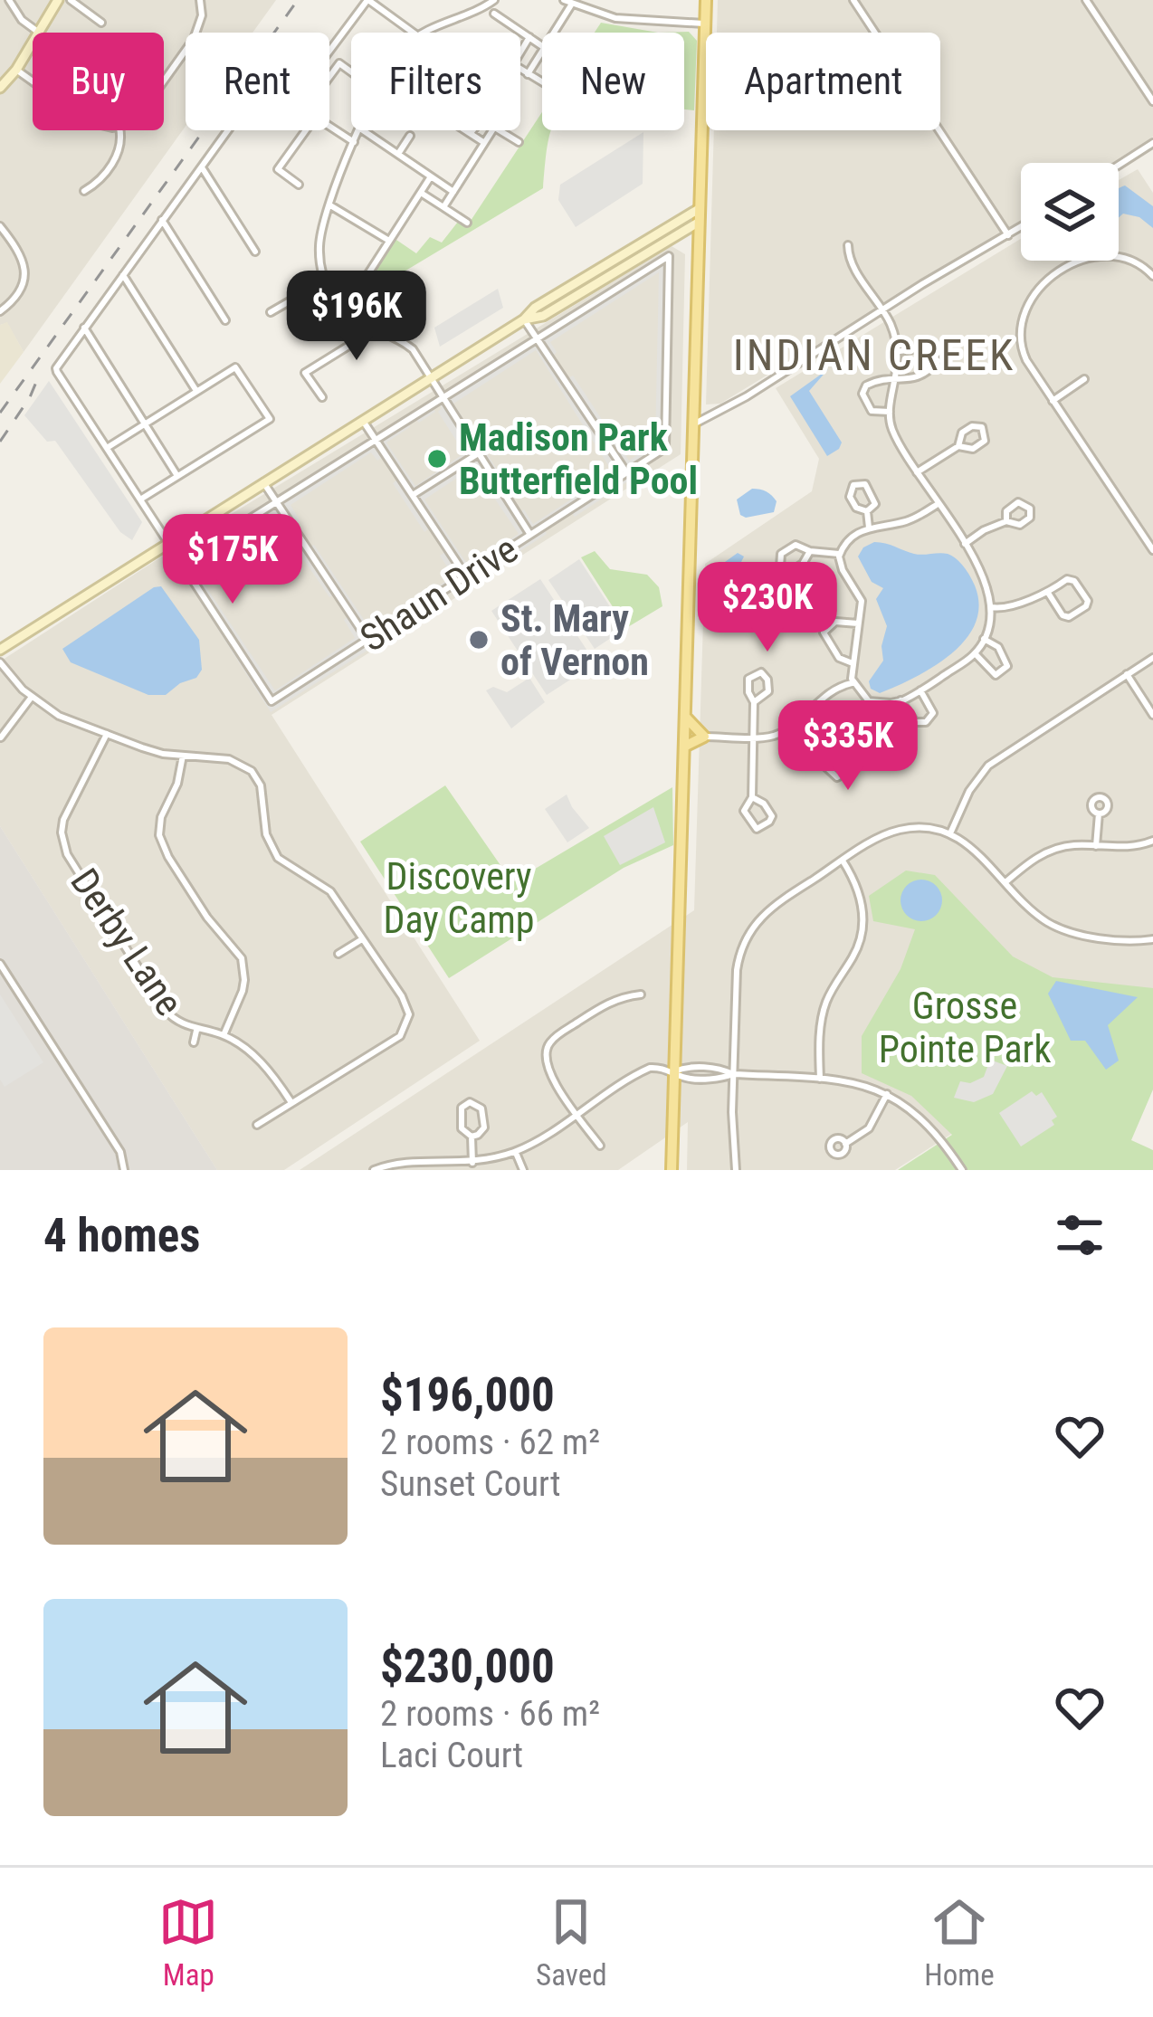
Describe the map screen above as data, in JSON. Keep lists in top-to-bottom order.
{
  "streets": {
    "street": ["Shaun Drive", "Derby Lane"]
  },
  "districts": ["INDIAN CREEK"],
  "parks": ["Discovery Day Camp", "Grosse Pointe Park"],
  "places": ["Madison Park Butterfield Pool", "St. Mary of Vernon"],
  "page": {
    "chip": [
      "Buy",
      "Rent",
      "Filters",
      "New",
      "Apartment"
    ],
    "price": [
      "$196K",
      "$175K",
      "$230K",
      "$335K"
    ],
    "heading": "4 homes",
    "list": [
      {
        "name": "$196,000",
        "note": "2 rooms · 62 m² · Sunset Court"
      },
      {
        "name": "$230,000",
        "note": "2 rooms · 66 m² · Laci Court"
      }
    ],
    "tabs": ["Map", "Saved", "Home"]
  }
}
